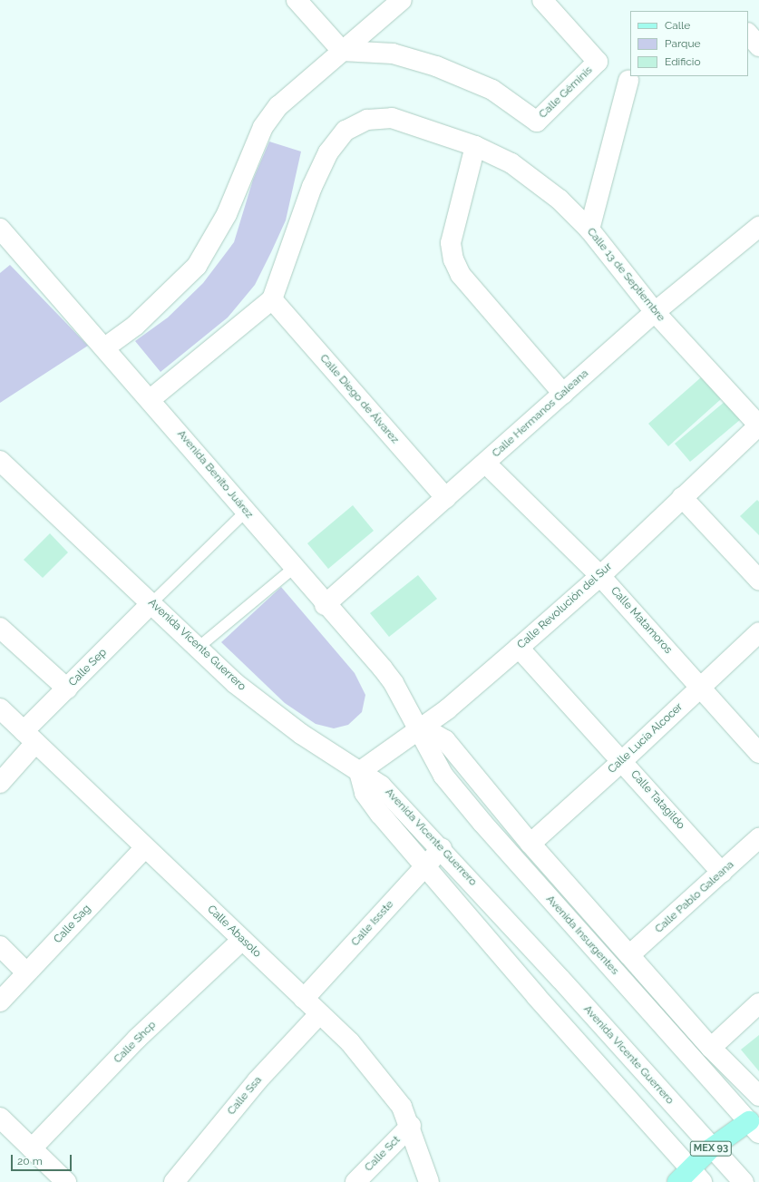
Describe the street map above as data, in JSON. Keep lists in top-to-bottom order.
{
  "streets": {
    "main road": ["MEX 93"],
    "street": [
      "Calle Géminis",
      "Calle 13 de Septiembre",
      "Calle Diego de Álvarez",
      "Calle Hermanos Galeana",
      "Avenida Benito Juárez",
      "Calle Revolución del Sur",
      "Calle Matamoros",
      "Avenida Vicente Guerrero",
      "Calle Sep",
      "Calle Lucía Alcocer",
      "Calle Tatagildo",
      "Calle Pablo Galeana",
      "Calle Issste",
      "Calle Sag",
      "Calle Abasolo",
      "Avenida Insurgentes",
      "Calle Shcp",
      "Calle Ssa",
      "Calle Sct"
    ]
  },
  "crossings": [
    ["Calle 13 de Septiembre", "Calle Diego de Álvarez"],
    ["Calle 13 de Septiembre", "Calle Hermanos Galeana"],
    ["Calle 13 de Septiembre", "Calle Revolución del Sur"],
    ["Calle Diego de Álvarez", "Calle Hermanos Galeana"],
    ["Calle Hermanos Galeana", "Avenida Benito Juárez"],
    ["Calle Hermanos Galeana", "Calle Matamoros"],
    ["Avenida Benito Juárez", "Calle Revolución del Sur"],
    ["Avenida Benito Juárez", "Avenida Insurgentes"],
    ["Calle Revolución del Sur", "Calle Matamoros"],
    ["Calle Revolución del Sur", "Avenida Vicente Guerrero"],
    ["Calle Revolución del Sur", "Calle Tatagildo"],
    ["Calle Revolución del Sur", "Avenida Insurgentes"],
    ["Calle Matamoros", "Calle Lucía Alcocer"],
    ["Avenida Vicente Guerrero", "Calle Sep"],
    ["Avenida Vicente Guerrero", "Calle Issste"],
    ["Avenida Vicente Guerrero", "MEX 93"],
    ["Calle Sep", "Calle Abasolo"],
    ["Calle Lucía Alcocer", "Calle Tatagildo"],
    ["Calle Tatagildo", "Calle Pablo Galeana"],
    ["Calle Issste", "Calle Abasolo"],
    ["Calle Sag", "Calle Abasolo"],
    ["Calle Abasolo", "Calle Shcp"],
    ["Calle Abasolo", "Calle Ssa"],
    ["Calle Abasolo", "Calle Sct"],
    ["Avenida Insurgentes", "MEX 93"]
  ],
  "legend": ["Calle", "Parque", "Edificio"],
  "scale_bar": "20 m"
}
